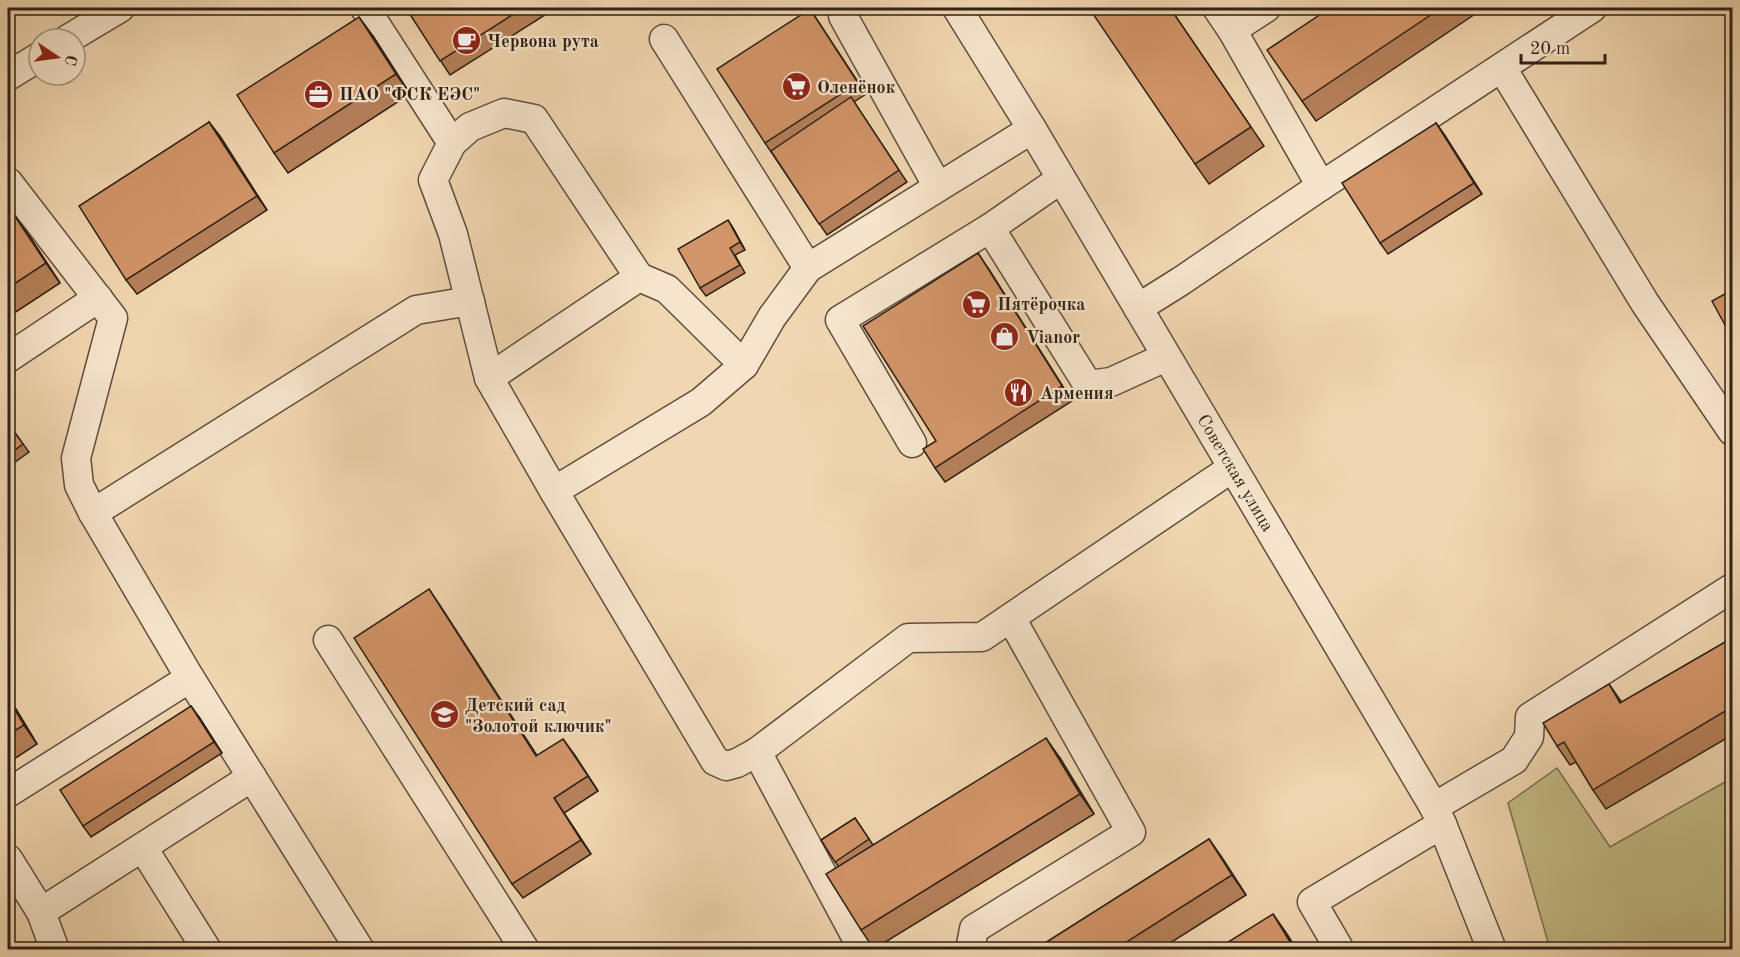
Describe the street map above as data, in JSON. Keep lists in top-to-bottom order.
{
  "streets": {
    "street": ["Советская улица"]
  },
  "places": {
    "cafe": ["Червона рута"],
    "supermarket": ["Оленёнок", "Пятёрочка"],
    "office": ["ПАО \"ФСК ЕЭС\""],
    "shop": ["Vianor"],
    "restaurant": ["Армения"],
    "school or university": ["Детский сад \"Золотой ключик\""]
  },
  "scale_bar": "20 m",
  "north": "right"
}
